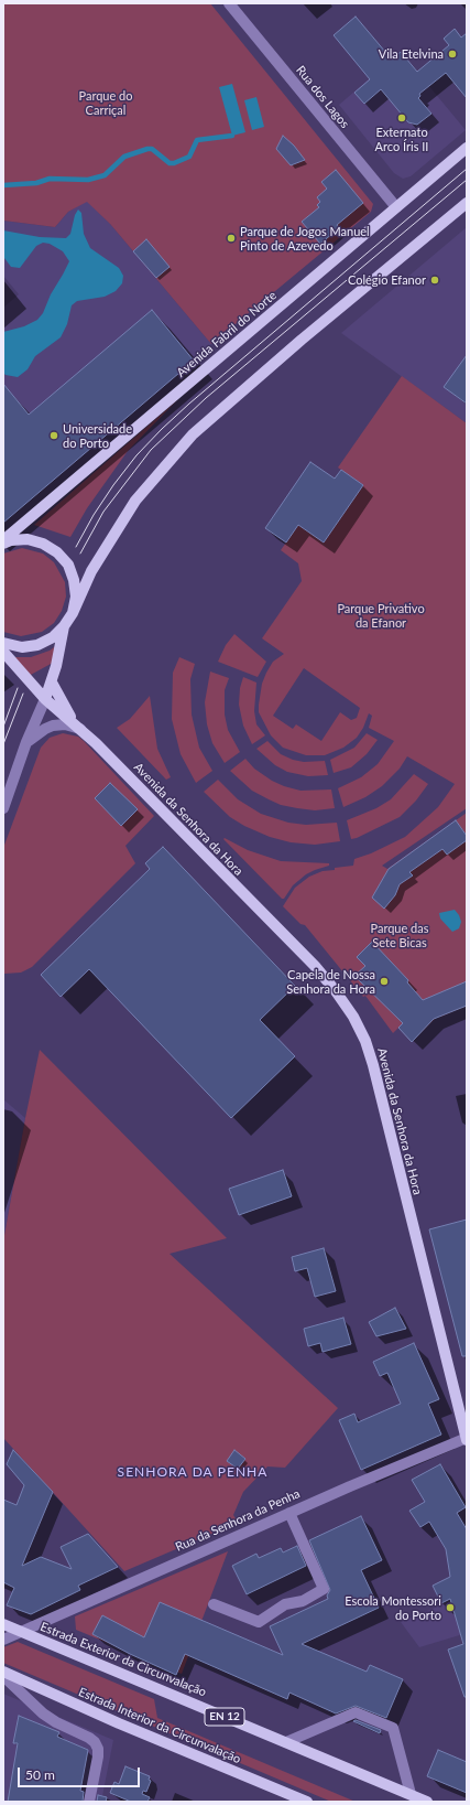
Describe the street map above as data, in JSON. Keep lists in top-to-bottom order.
{
  "streets": {
    "main road": [
      "Avenida Fabril do Norte",
      "Avenida da Senhora da Hora",
      "Estrada Exterior da Circunvalação",
      "EN 12",
      "Estrada Interior da Circunvalação"
    ],
    "street": ["Rua dos Lagos", "Rua da Senhora da Penha"]
  },
  "crossings": [
    ["Rua dos Lagos", "Avenida Fabril do Norte"],
    ["Avenida da Senhora da Hora", "Rua da Senhora da Penha"],
    ["Rua da Senhora da Penha", "Estrada Exterior da Circunvalação"]
  ],
  "districts": ["SENHORA DA PENHA"],
  "parks": ["Parque do Carriçal", "Parque Privativo da Efanor", "Parque das Sete Bicas"],
  "places": [
    "Vila Etelvina",
    "Externato Arco Íris II",
    "Parque de Jogos Manuel Pinto de Azevedo",
    "Colégio Efanor",
    "Universidade do Porto",
    "Capela de Nossa Senhora da Hora",
    "Escola Montessori do Porto"
  ],
  "scale_bar": "50 m"
}
